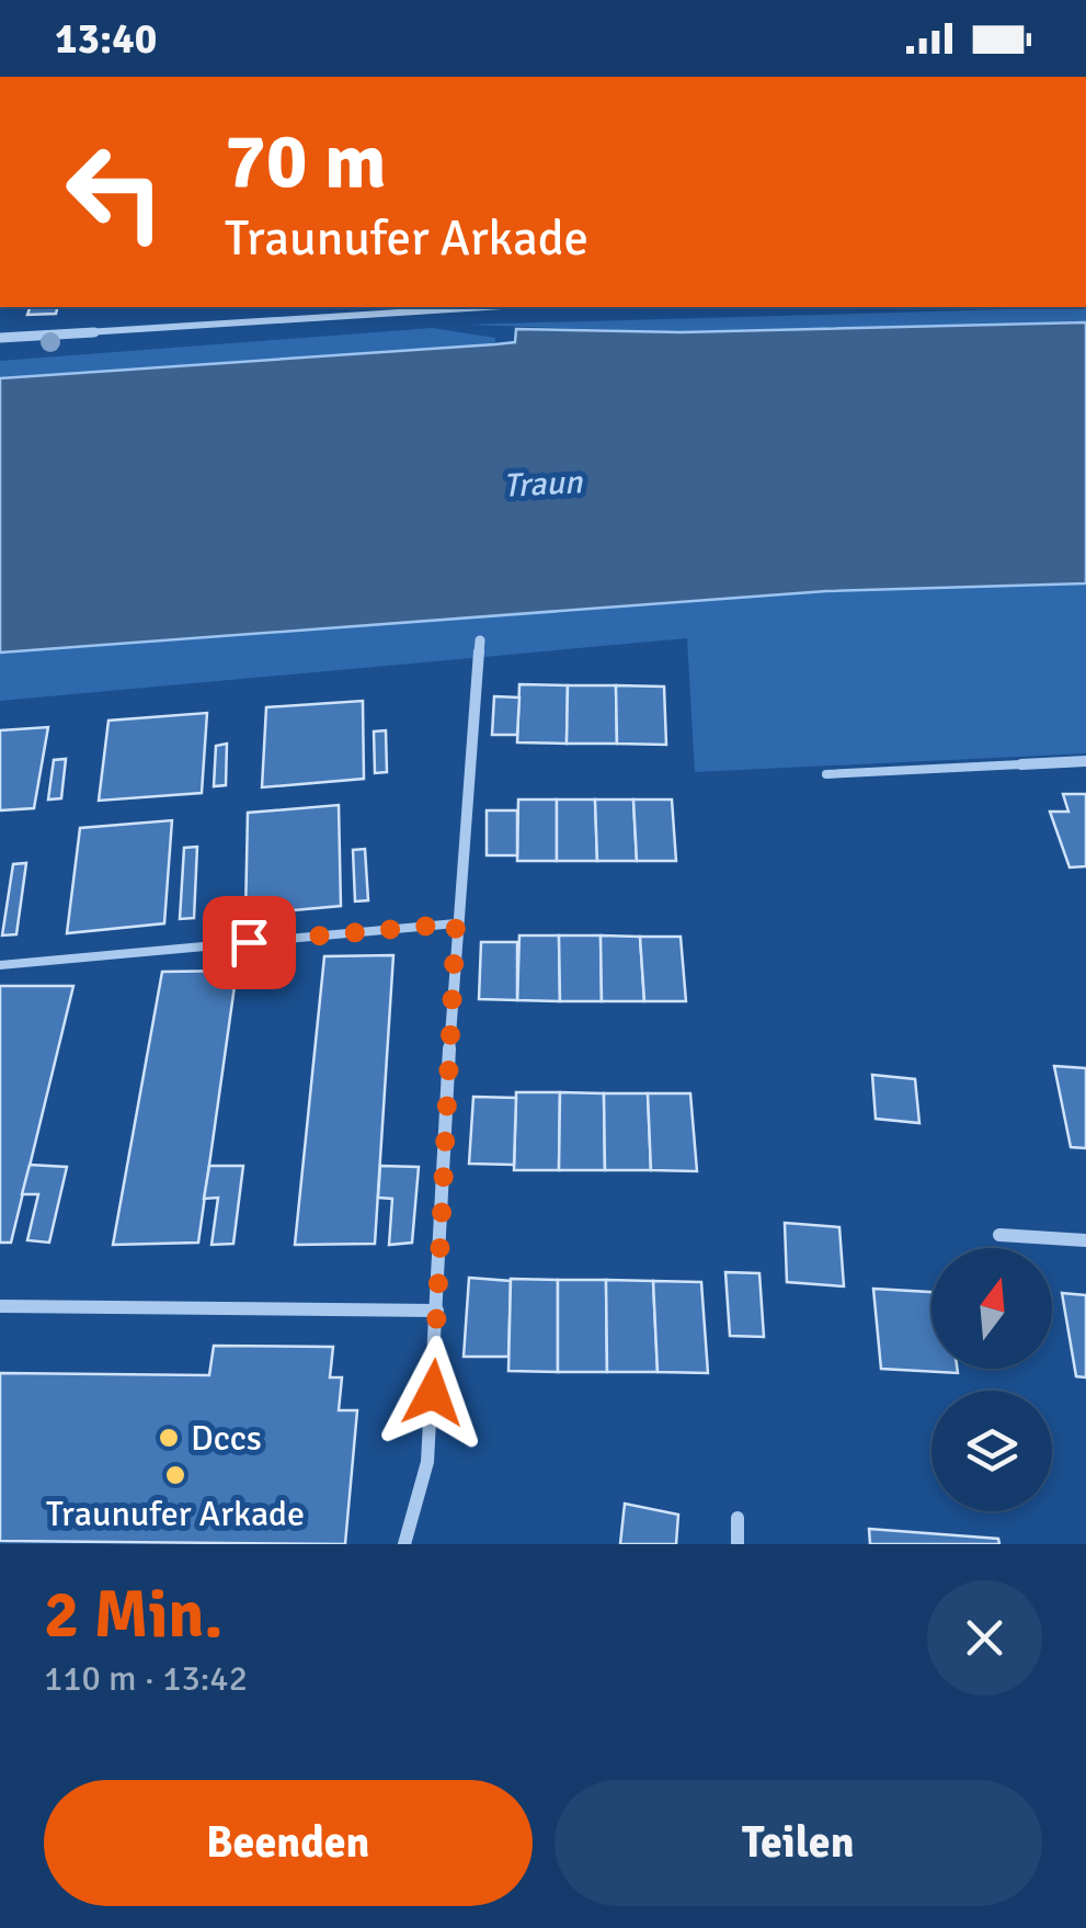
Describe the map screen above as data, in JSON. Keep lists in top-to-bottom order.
{
  "water": ["Traun"],
  "places": ["Dccs", "Traunufer Arkade"],
  "north": "top",
  "page": {
    "status": "13:40",
    "turn": ["70 m", "Traunufer Arkade"],
    "heading": ["2 Min.", "110 m · 13:42"],
    "buttons": ["Beenden", "Teilen"]
  }
}
